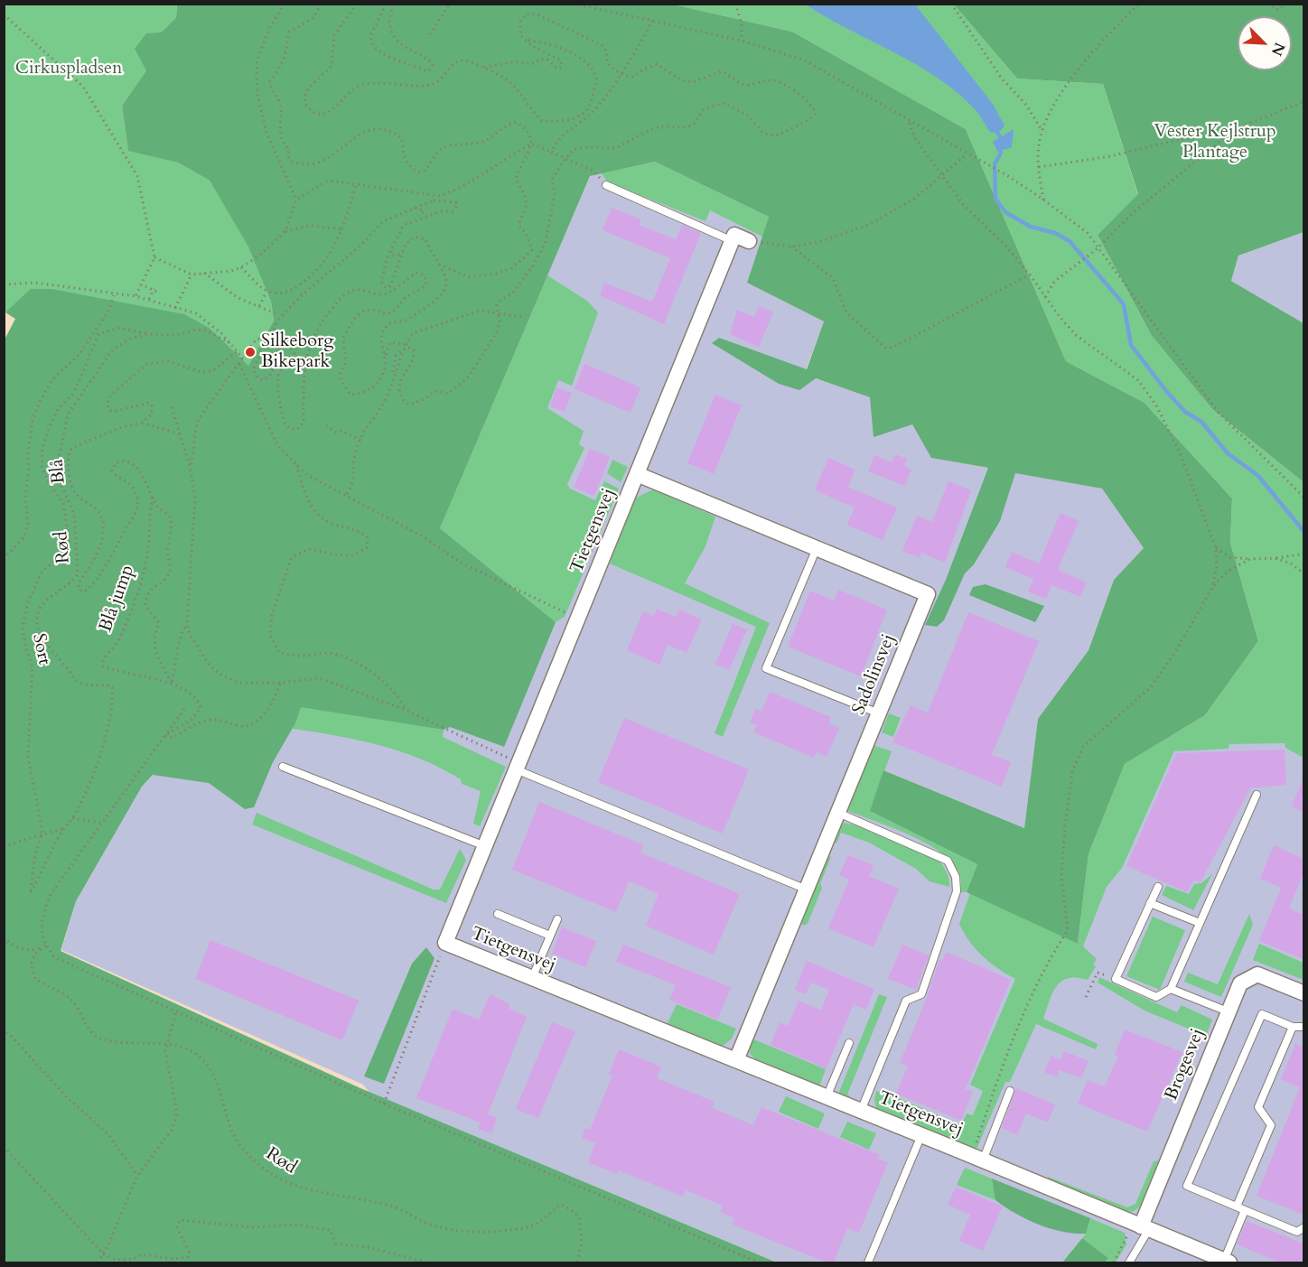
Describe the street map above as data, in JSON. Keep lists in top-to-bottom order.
{
  "streets": {
    "street": ["Tietgensvej", "Sadolinsvej", "Brogesvej"],
    "path": [
      "Blå",
      "Rød",
      "Blå jump",
      "Sort"
    ]
  },
  "crossings": [
    ["Blå", "Blå jump"],
    ["Tietgensvej", "Sadolinsvej"],
    ["Tietgensvej", "Brogesvej"],
    ["Rød", "Sort"]
  ],
  "parks": ["Cirkuspladsen", "Vester Kejlstrup Plantage"],
  "places": ["Silkeborg Bikepark"],
  "north": "bottom right"
}
